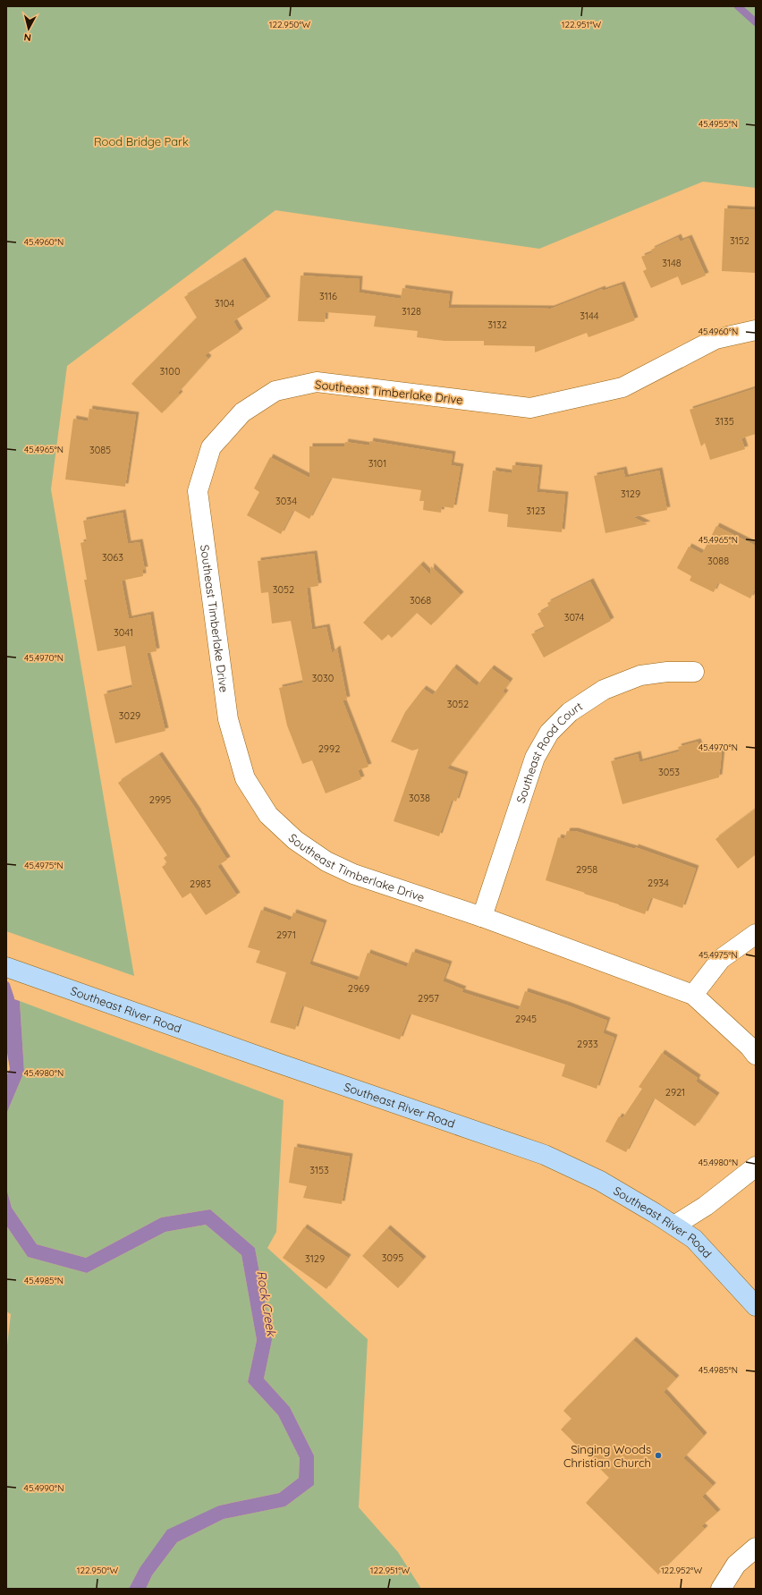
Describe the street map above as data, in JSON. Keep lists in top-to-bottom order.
{
  "streets": {
    "main road": ["Southeast River Road"],
    "street": ["Southeast Timberlake Drive", "Southeast Rood Court"]
  },
  "crossings": [
    ["Southeast Timberlake Drive", "Southeast Rood Court"]
  ],
  "water": ["Rock Creek"],
  "parks": ["Rood Bridge Park"],
  "places": ["Singing Woods Christian Church"],
  "house_numbers": [
    "3152",
    "3148",
    "3116",
    "3104",
    "3128",
    "3144",
    "3132",
    "3100",
    "3135",
    "3085",
    "3101",
    "3129",
    "3034",
    "3123",
    "3063",
    "3088",
    "3052",
    "3068",
    "3074",
    "3041",
    "3030",
    "3052",
    "3029",
    "2992",
    "3053",
    "3038",
    "2995",
    "2958",
    "2934",
    "2983",
    "2971",
    "2969",
    "2957",
    "2945",
    "2933",
    "2921",
    "3153",
    "3095",
    "3129"
  ],
  "north": "bottom",
  "coordinates": [
    "122.950°W",
    "122.951°W",
    "45.4955°N",
    "45.4960°N",
    "45.4965°N",
    "45.4970°N",
    "45.4975°N",
    "45.4980°N",
    "45.4985°N",
    "45.4990°N",
    "122.952°W"
  ]
}
